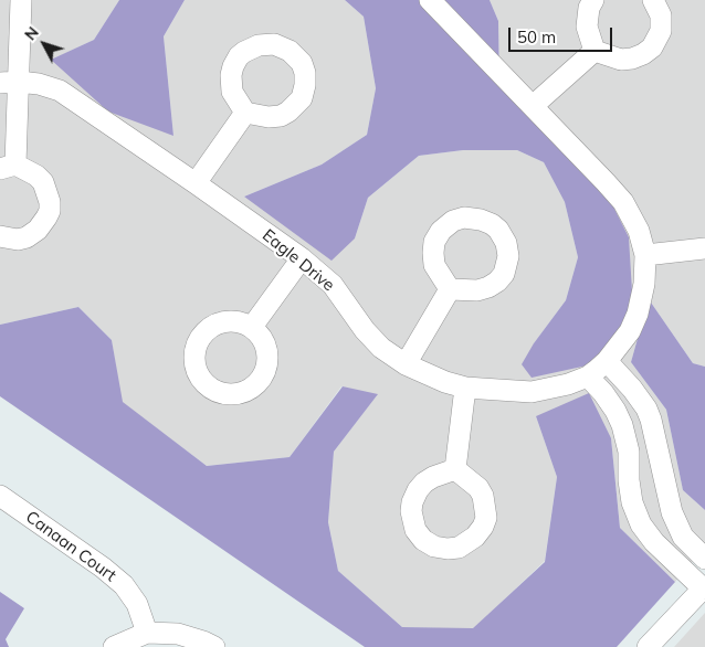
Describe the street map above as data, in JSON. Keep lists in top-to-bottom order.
{
  "streets": {
    "street": ["Eagle Drive", "Canaan Court"]
  },
  "scale_bar": "50 m",
  "north": "top left"
}
